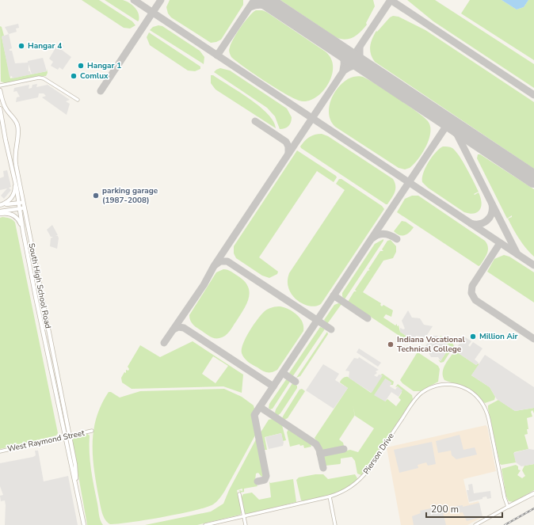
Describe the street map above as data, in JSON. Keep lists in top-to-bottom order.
{
  "streets": {
    "street": ["South High School Road", "West Raymond Street", "Pierson Drive"]
  },
  "crossings": [
    ["South High School Road", "West Raymond Street"]
  ],
  "places": [
    "Hangar 4",
    "Hangar 1",
    "Comlux",
    "parking garage (1987-2008)",
    "Million Air",
    "Indiana Vocational Technical College"
  ],
  "scale_bar": "200 m"
}
